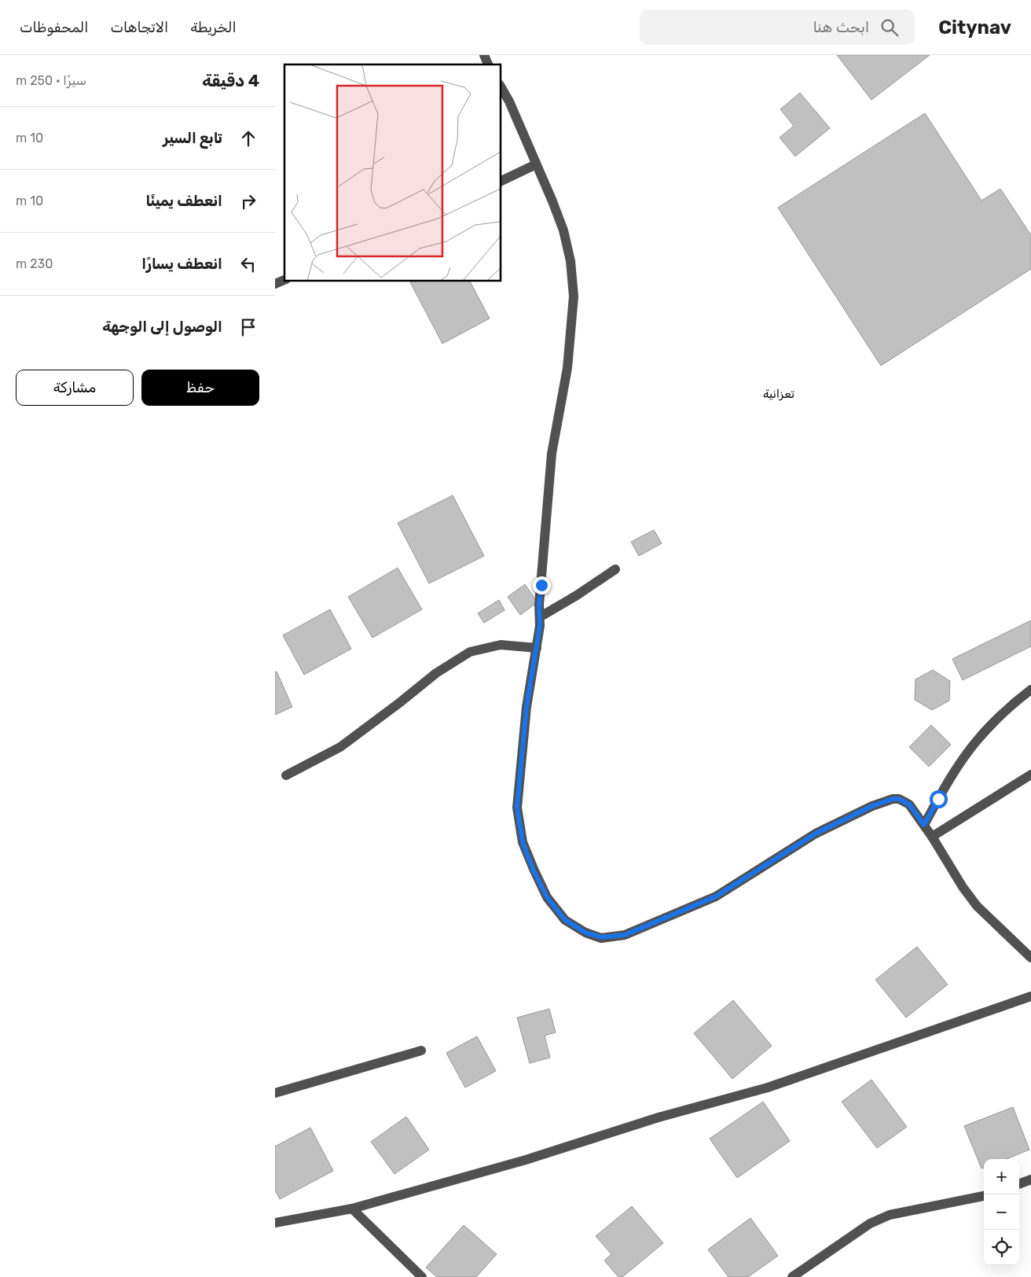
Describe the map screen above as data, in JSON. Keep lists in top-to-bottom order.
{
  "districts": ["تعزانية"],
  "page": {
    "header": "Citynav",
    "search": "ابحث هنا",
    "nav": ["الخريطة", "الاتجاهات", "المحفوظات"],
    "heading": ["4 دقيقة", "سيرًا · 250 m"],
    "list": [
      ["تابع السير", "10 m"],
      ["انعطف يمينًا", "10 m"],
      ["انعطف يسارًا", "230 m"],
      "الوصول إلى الوجهة"
    ],
    "buttons": ["حفظ", "مشاركة"],
    "map_buttons": ["+", "−"]
  }
}
